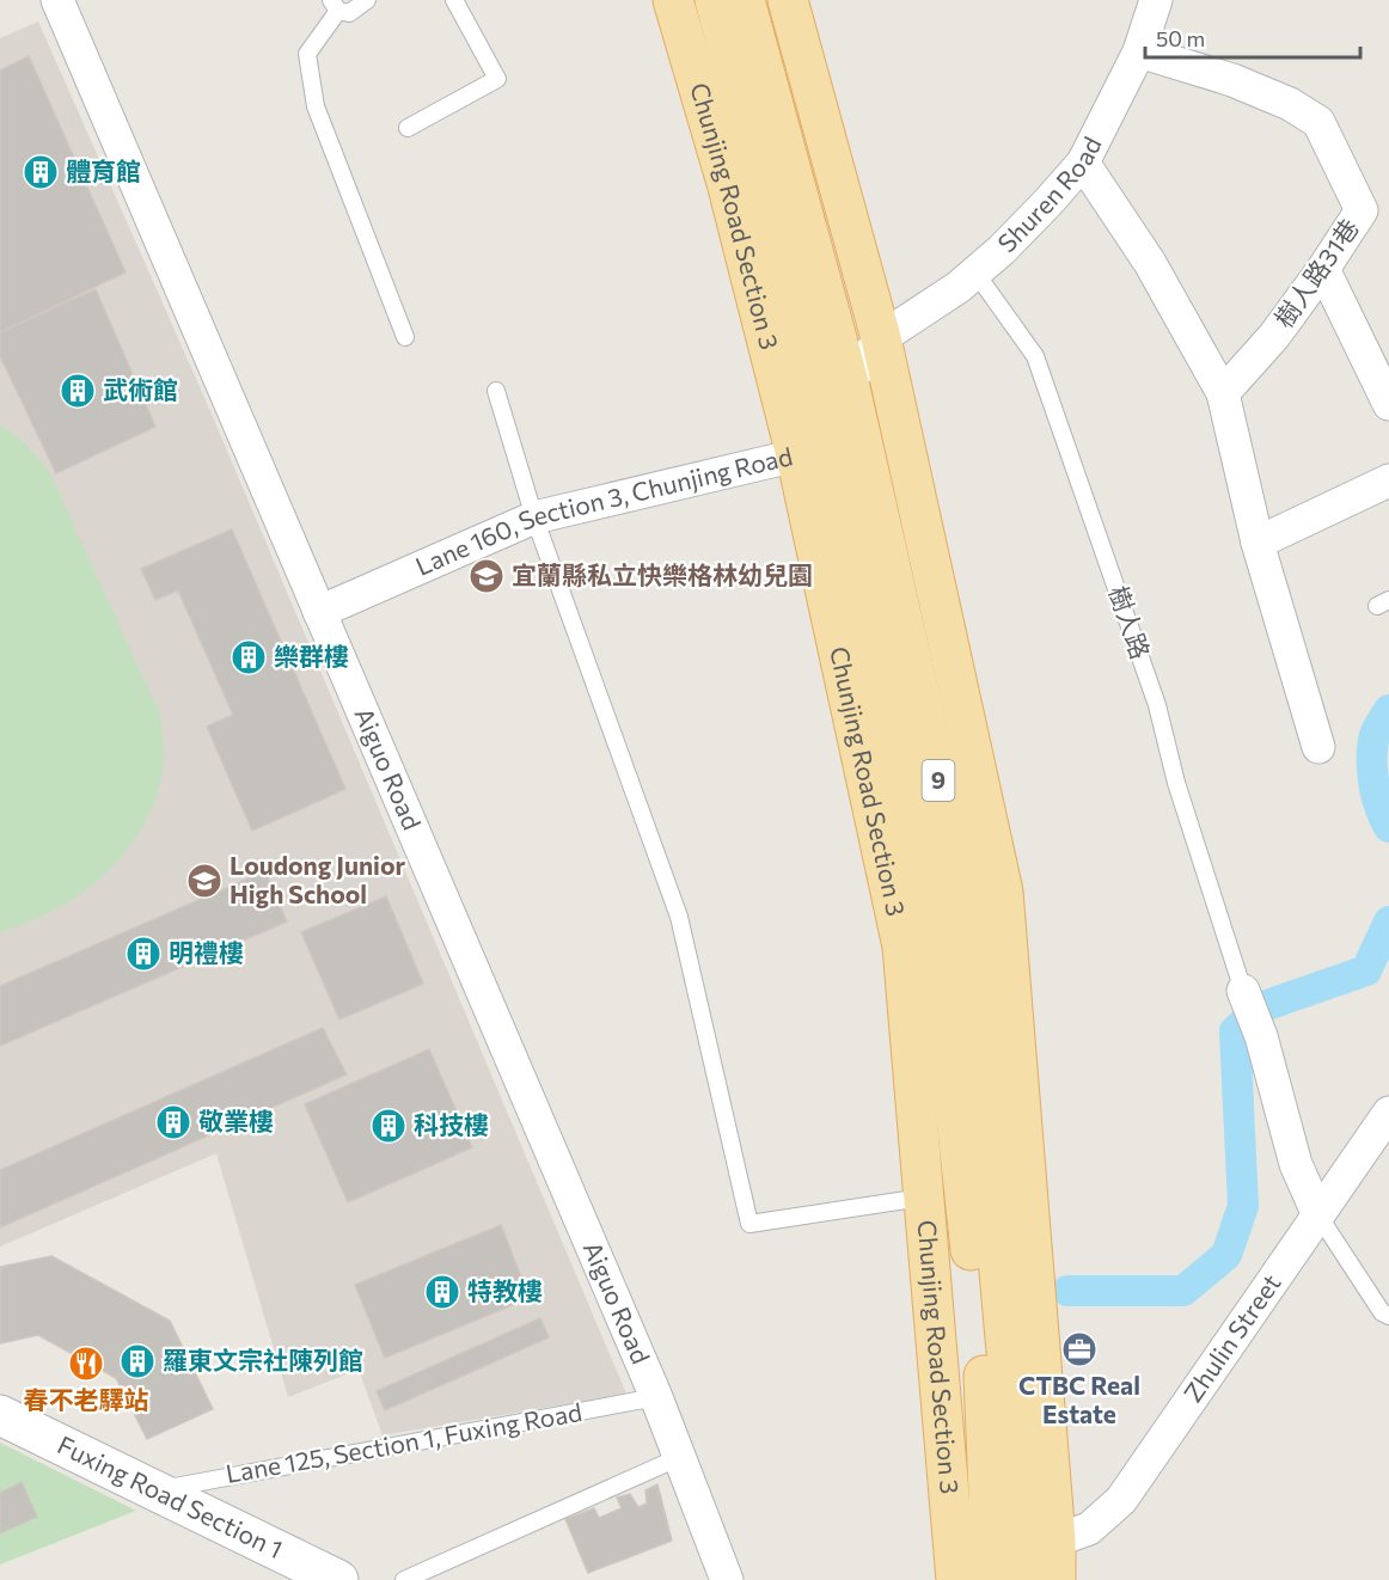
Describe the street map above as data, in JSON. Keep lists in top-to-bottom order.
{
  "streets": {
    "main road": ["Chunjing Road Section 3", "9", "Fuxing Road Section 1"],
    "street": [
      "Shuren Road",
      "樹人路31巷",
      "Lane 160, Section 3, Chunjing Road",
      "Aiguo Road",
      "Zhulin Street"
    ],
    "lane": ["樹人路", "Lane 125, Section 1, Fuxing Road"]
  },
  "crossings": [
    ["Shuren Road", "Chunjing Road Section 3"],
    ["Shuren Road", "樹人路31巷"],
    ["Shuren Road", "Lane 160, Section 3, Chunjing Road"],
    ["Shuren Road", "樹人路"],
    ["Chunjing Road Section 3", "Lane 160, Section 3, Chunjing Road"],
    ["Chunjing Road Section 3", "Zhulin Street"],
    ["Lane 160, Section 3, Chunjing Road", "Aiguo Road"],
    ["Aiguo Road", "Lane 125, Section 1, Fuxing Road"],
    ["Lane 125, Section 1, Fuxing Road", "Fuxing Road Section 1"]
  ],
  "places": {
    "building": [
      "體育館",
      "武術館",
      "樂群樓",
      "明禮樓",
      "敬業樓",
      "科技樓",
      "特教樓",
      "羅東文宗社陳列館"
    ],
    "school or university": ["宜蘭縣私立快樂格林幼兒園", "Loudong Junior High School"],
    "office": ["CTBC Real Estate"],
    "restaurant": ["春不老驛站"]
  },
  "scale_bar": "50 m"
}
